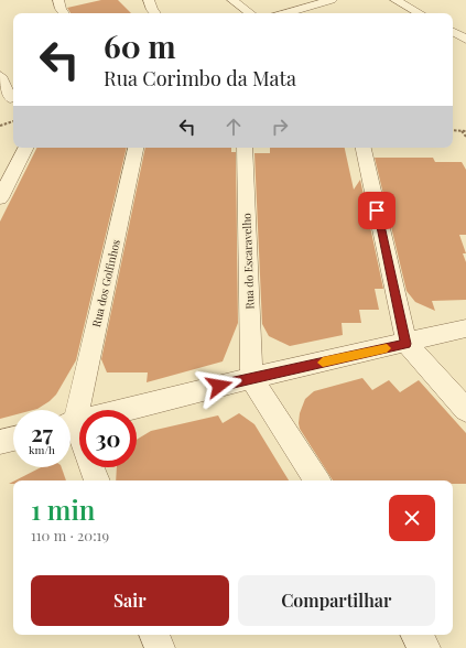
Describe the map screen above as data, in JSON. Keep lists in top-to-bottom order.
{
  "streets": {
    "street": ["Rua do Escaravelho", "Rua dos Golfinhos"]
  },
  "page": {
    "turn": ["60 m", "Rua Corimbo da Mata"],
    "speed": "27 km/h",
    "limit": "30",
    "heading": ["1 min", "110 m · 20:19"],
    "buttons": ["Sair", "Compartilhar"]
  }
}
